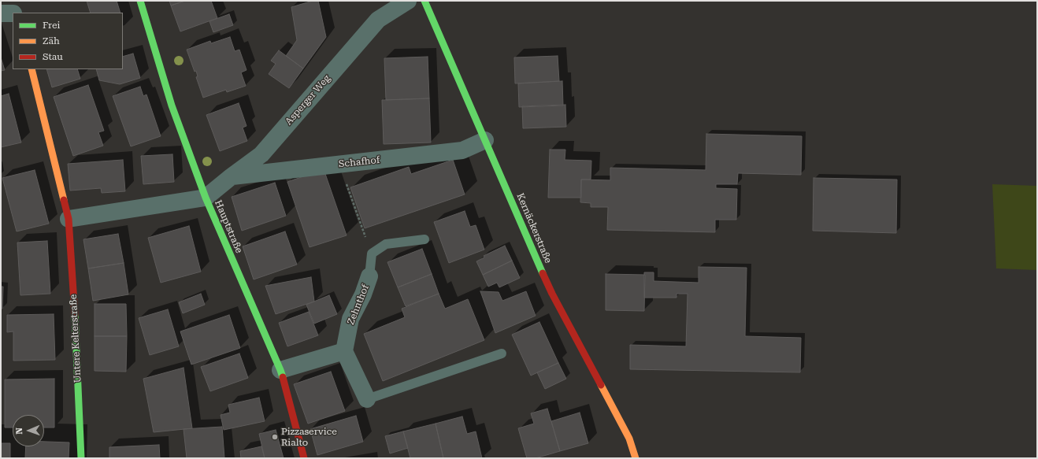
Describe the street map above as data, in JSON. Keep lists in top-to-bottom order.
{
  "streets": {
    "street": [
      "Asperger Weg",
      "Schafhof",
      "Hauptstraße",
      "Kernäckerstraße",
      "Zehnthof",
      "Untere Kelterstraße"
    ]
  },
  "crossings": [
    ["Asperger Weg", "Schafhof"],
    ["Asperger Weg", "Hauptstraße"],
    ["Schafhof", "Kernäckerstraße"]
  ],
  "places": ["Pizzaservice Rialto"],
  "legend": ["Frei", "Zäh", "Stau"],
  "north": "left"
}
